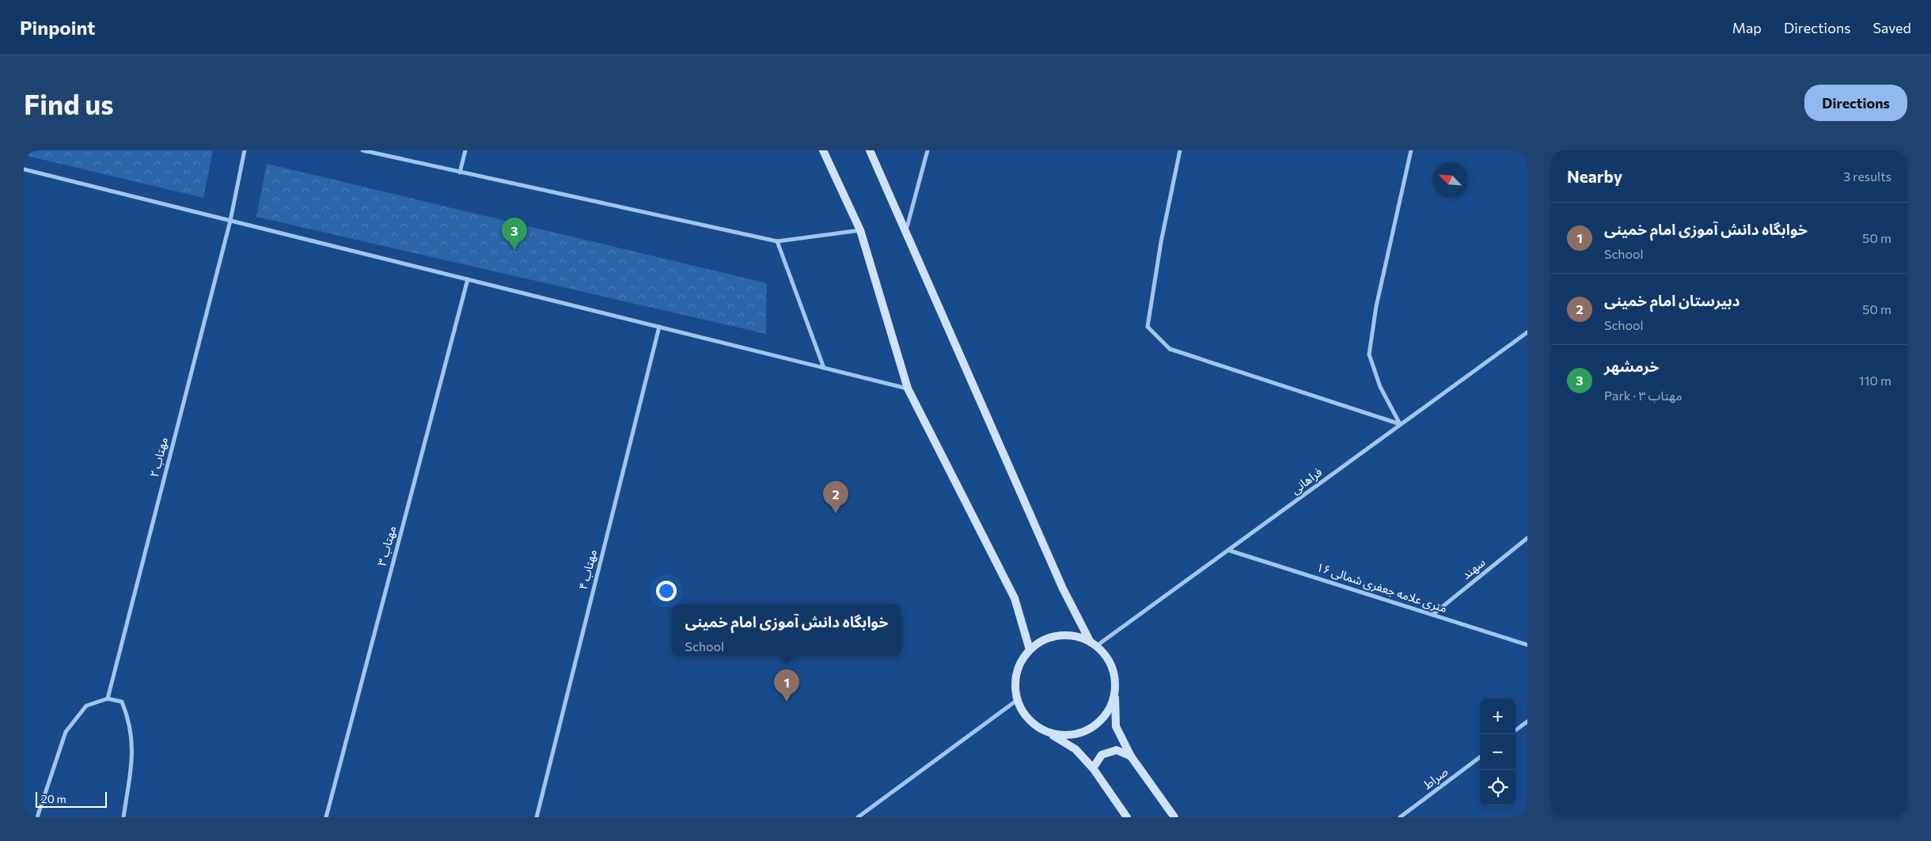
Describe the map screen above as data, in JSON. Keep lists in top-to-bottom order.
{
  "streets": {
    "street": [
      "مهتاب ۲",
      "فراهانی",
      "مهتاب ۳",
      "سهند",
      "مهتاب ۴",
      "۱۶ متری علامه جعفری شمالی",
      "صراط"
    ]
  },
  "crossings": [
    ["فراهانی", "۱۶ متری علامه جعفری شمالی"],
    ["سهند", "۱۶ متری علامه جعفری شمالی"]
  ],
  "scale_bar": "20 m",
  "north": "top left",
  "page": {
    "header": "Pinpoint",
    "nav": ["Map", "Directions", "Saved"],
    "buttons": "Directions",
    "title": "Find us",
    "heading": ["Nearby", "3 results"],
    "list": [
      {
        "mark": "1",
        "name": "خوابگاه دانش آموزی امام خمینی",
        "note": "School",
        "value": "50 m"
      },
      {
        "mark": "2",
        "name": "دبیرستان امام خمینی",
        "note": "School",
        "value": "50 m"
      },
      {
        "mark": "3",
        "name": "خرمشهر",
        "note": "Park · مهتاب ۳",
        "value": "110 m"
      }
    ],
    "pins": ["3", "2", "1"],
    "popup": ["خوابگاه دانش آموزی امام خمینی", "School"],
    "map_buttons": ["+", "−"],
    "scale": "20 m"
  }
}
